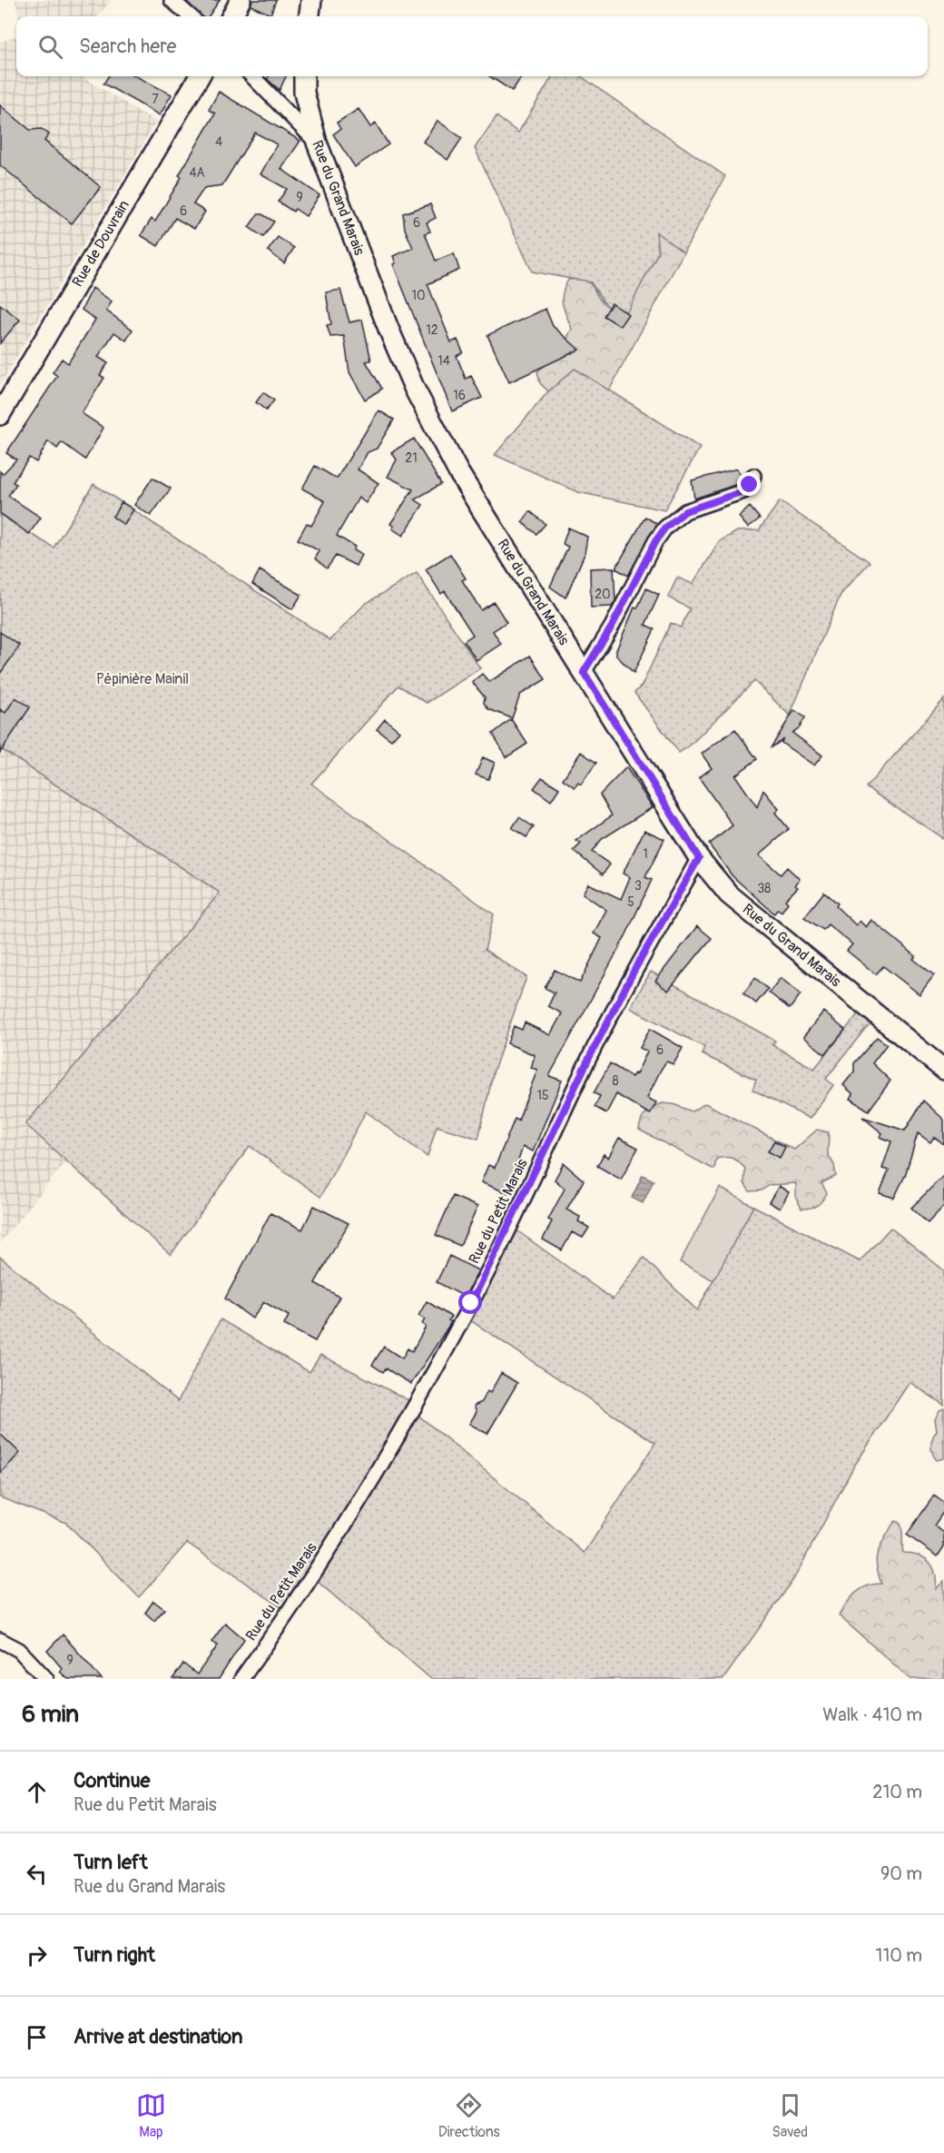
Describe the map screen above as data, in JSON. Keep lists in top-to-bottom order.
{
  "streets": {
    "street": ["Rue du Grand Marais", "Rue de Douvrain", "Rue du Petit Marais"]
  },
  "crossings": [
    ["Rue du Grand Marais", "Rue du Petit Marais"]
  ],
  "parks": ["Pépinière Mainil"],
  "house_numbers": [
    "7",
    "4",
    "4A",
    "9",
    "6",
    "6",
    "10",
    "12",
    "14",
    "16",
    "21",
    "20",
    "1",
    "3",
    "38",
    "5",
    "6",
    "8",
    "15",
    "9"
  ],
  "page": {
    "search": "Search here",
    "heading": ["6 min", "Walk · 410 m"],
    "list": [
      ["Continue", "Rue du Petit Marais", "210 m"],
      ["Turn left", "Rue du Grand Marais", "90 m"],
      ["Turn right", "110 m"],
      "Arrive at destination"
    ],
    "nav": ["Map", "Directions", "Saved"]
  }
}
